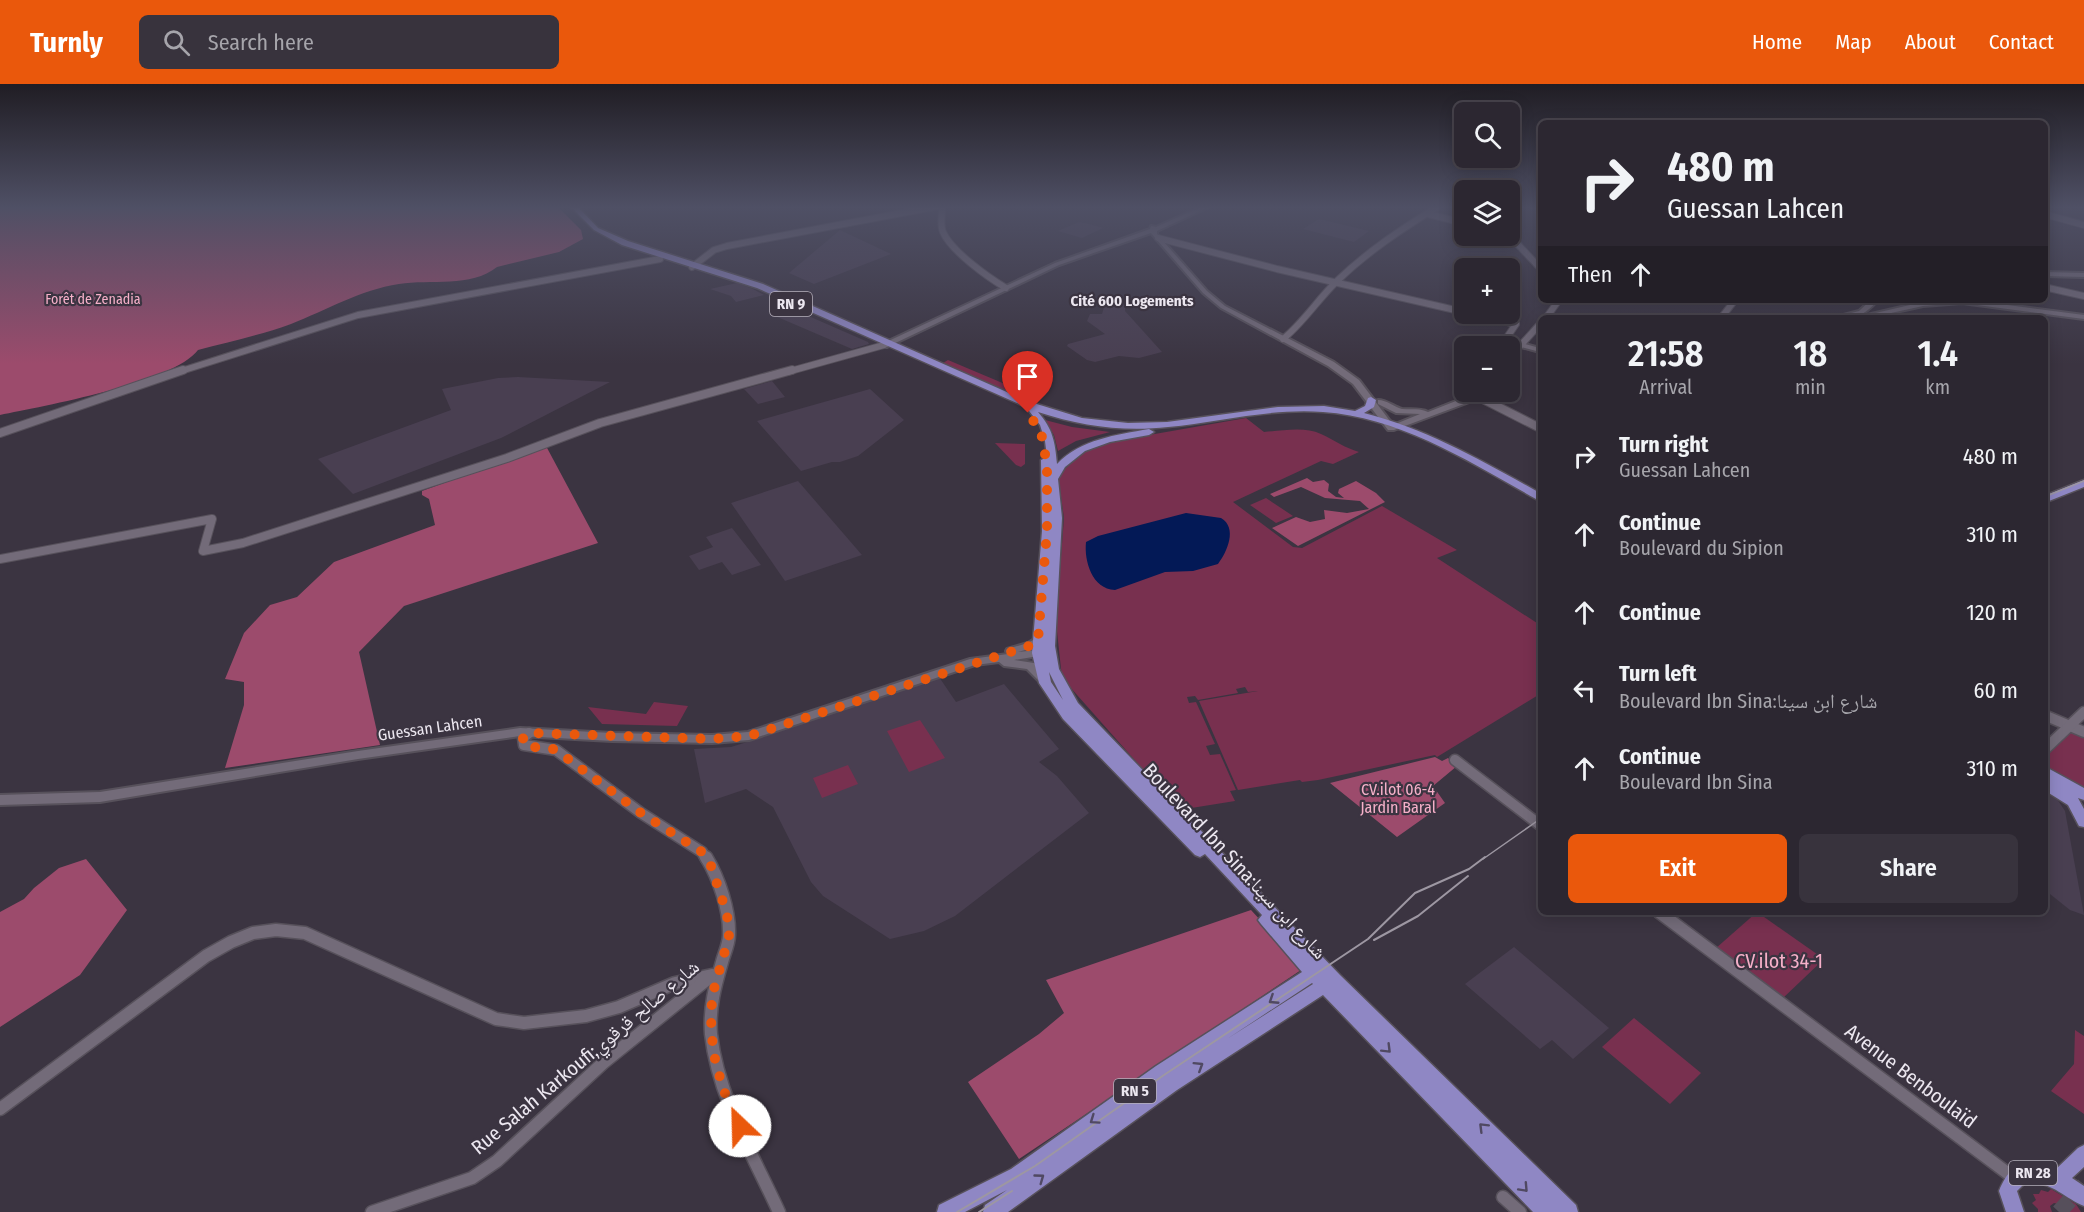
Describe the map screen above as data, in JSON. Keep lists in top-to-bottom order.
{
  "streets": {
    "main road": [
      "RN 9",
      "Guessan Lahcen",
      "Boulevard Ibn Sina:شارع ابن سينا",
      "RN 5",
      "RN 28"
    ],
    "street": ["Rue Salah Karkoufi;شارع صالح قرقوي", "Avenue Benboulaïd"]
  },
  "crossings": [
    ["RN 9", "Boulevard Ibn Sina:شارع ابن سينا"],
    ["Boulevard Ibn Sina:شارع ابن سينا", "RN 5"],
    ["Avenue Benboulaïd", "RN 28"]
  ],
  "districts": ["Cité 600 Logements"],
  "parks": ["Forêt de Zenadia", "CV.ilot 06-4 Jardin Baral", "CV.ilot 34-1"],
  "page": {
    "header": "Turnly",
    "search": "Search here",
    "nav": [
      "Home",
      "Map",
      "About",
      "Contact"
    ],
    "map_buttons": ["+", "−"],
    "turn": ["480 m", "Guessan Lahcen"],
    "then": "Then",
    "eta": [
      "21:58",
      "Arrival",
      "18",
      "min",
      "1.4",
      "km"
    ],
    "list": [
      {
        "name": "Turn right",
        "note": "Guessan Lahcen",
        "value": "480 m"
      },
      {
        "name": "Continue",
        "note": "Boulevard du Sipion",
        "value": "310 m"
      },
      {
        "name": "Continue",
        "value": "120 m"
      },
      {
        "name": "Turn left",
        "note": "Boulevard Ibn Sina:شارع ابن سينا",
        "value": "60 m"
      },
      {
        "name": "Continue",
        "note": "Boulevard Ibn Sina",
        "value": "310 m"
      }
    ],
    "buttons": ["Exit", "Share"]
  }
}
